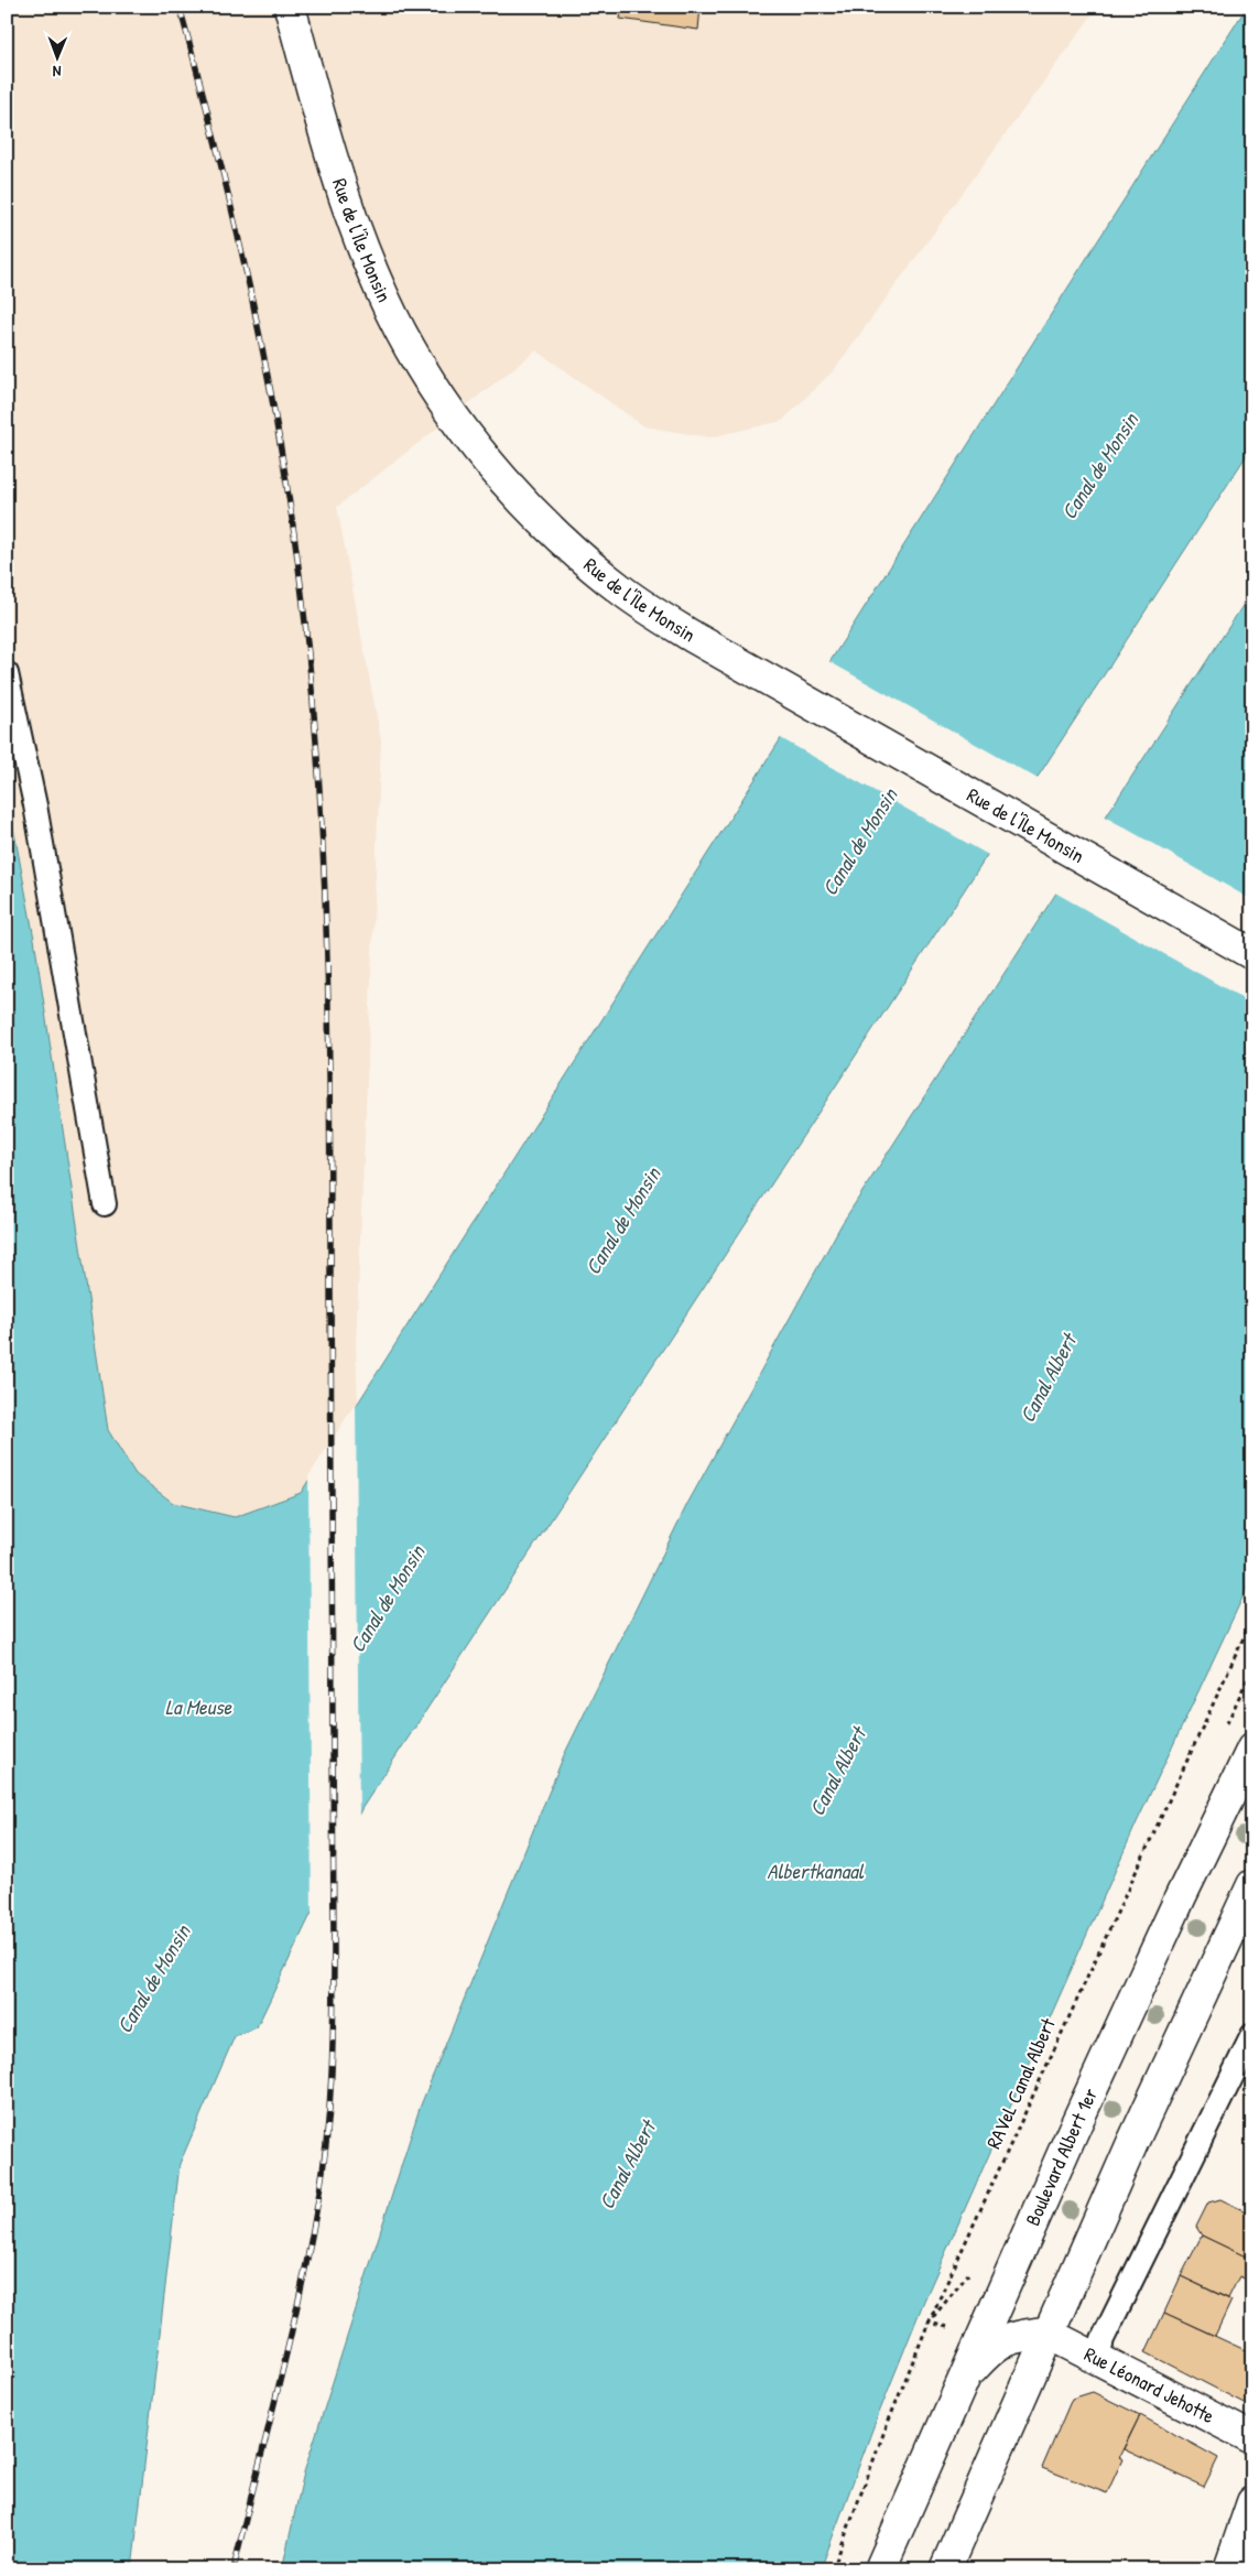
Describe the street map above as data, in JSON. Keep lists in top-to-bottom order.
{
  "streets": {
    "main road": ["Rue de l'Île Monsin", "Boulevard Albert 1er", "Rue Léonard Jehotte"],
    "path": ["RAVeL Canal Albert"]
  },
  "water": [
    "Canal de Monsin",
    "Canal Albert",
    "La Meuse",
    "Albertkanaal"
  ],
  "north": "bottom"
}
